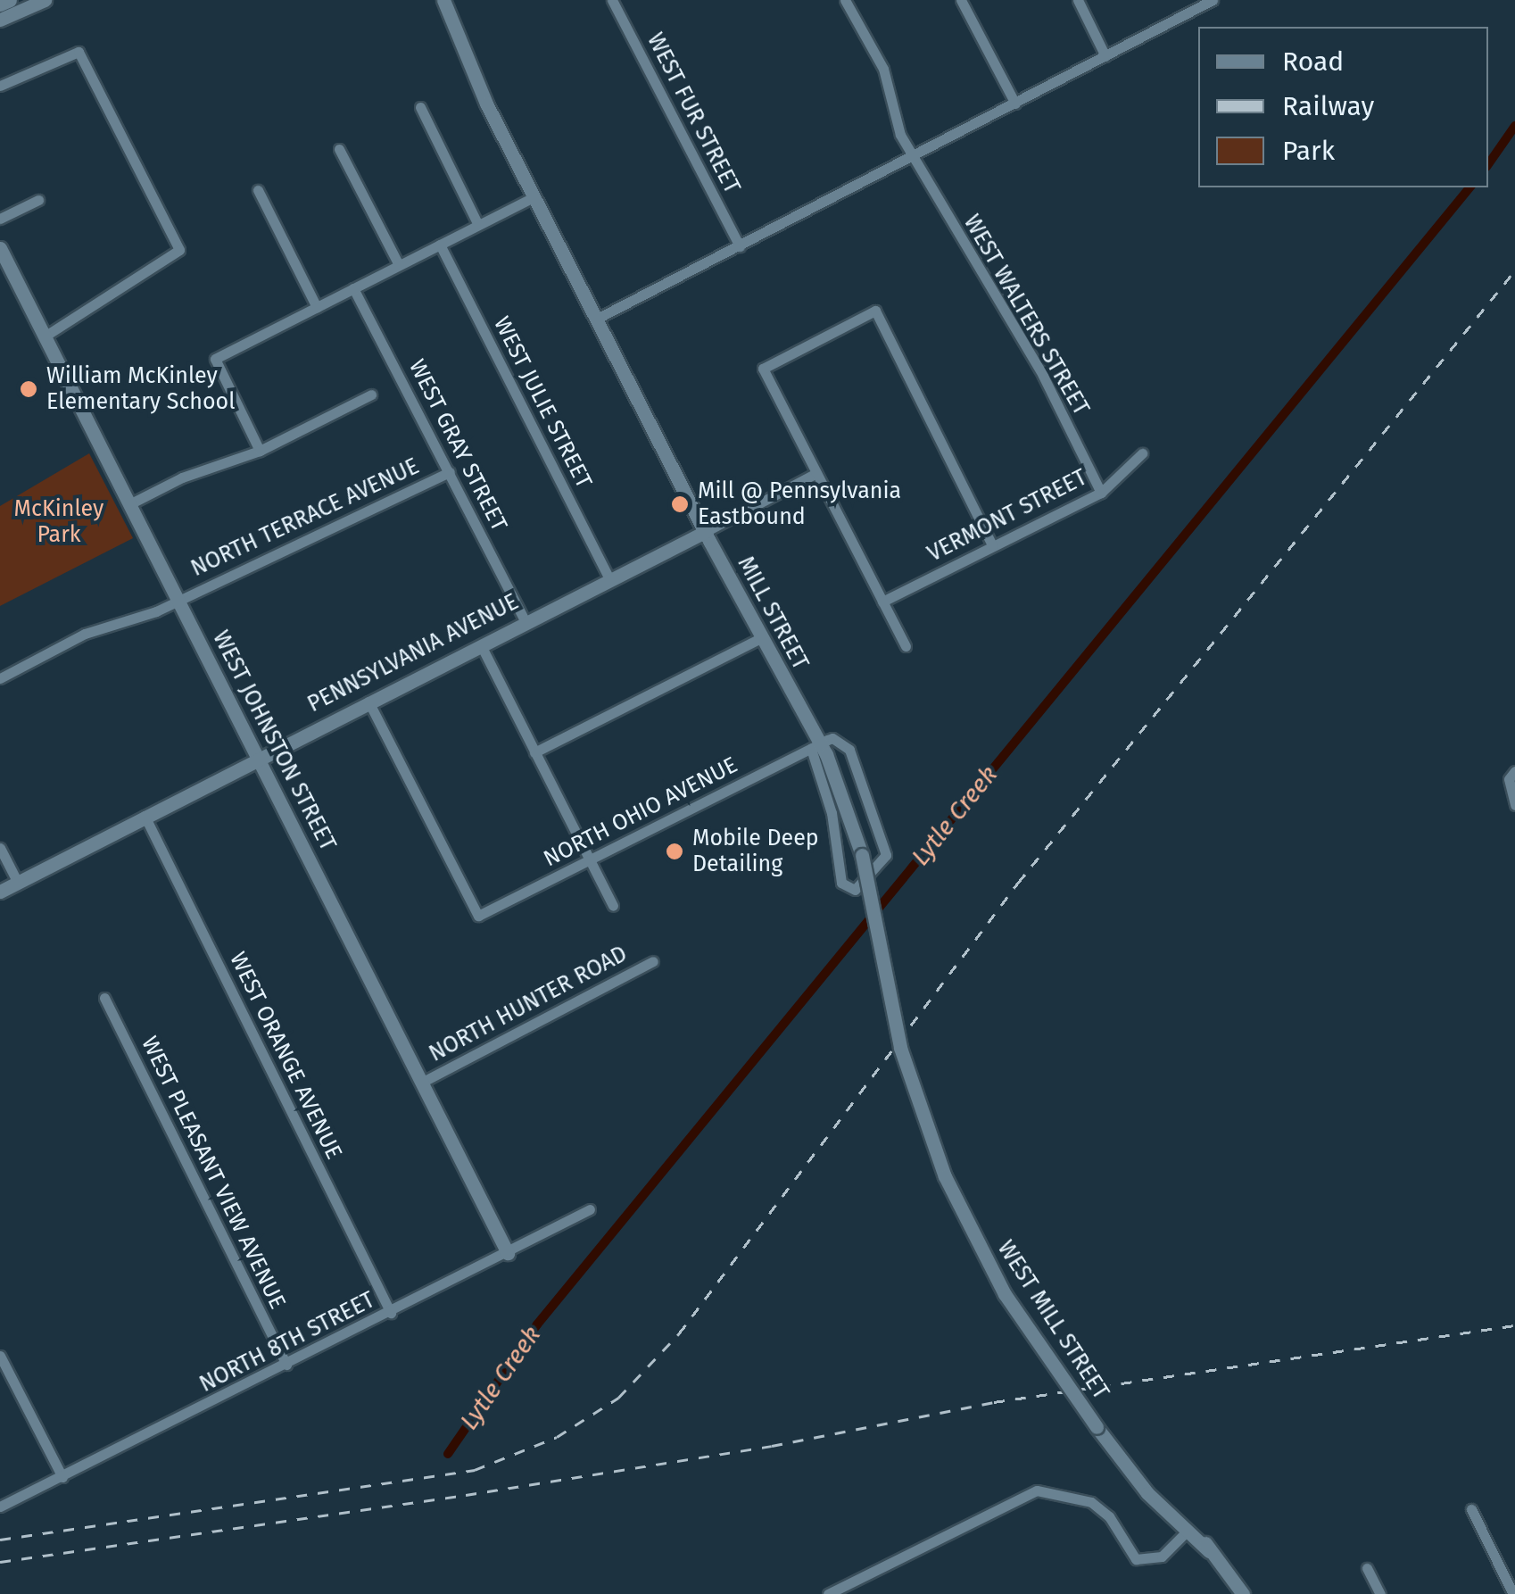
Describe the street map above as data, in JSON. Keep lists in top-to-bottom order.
{
  "streets": {
    "main road": [
      "MILL STREET",
      "PENNSYLVANIA AVENUE",
      "WEST JOHNSTON STREET",
      "WEST MILL STREET"
    ],
    "street": [
      "WEST FUR STREET",
      "WEST WALTERS STREET",
      "WEST JULIE STREET",
      "WEST GRAY STREET",
      "VERMONT STREET",
      "NORTH TERRACE AVENUE",
      "NORTH OHIO AVENUE",
      "NORTH HUNTER ROAD",
      "WEST ORANGE AVENUE",
      "WEST PLEASANT VIEW AVENUE",
      "NORTH 8TH STREET"
    ]
  },
  "crossings": [
    ["WEST WALTERS STREET", "VERMONT STREET"],
    ["WEST JULIE STREET", "PENNSYLVANIA AVENUE"],
    ["WEST GRAY STREET", "NORTH TERRACE AVENUE"],
    ["WEST GRAY STREET", "PENNSYLVANIA AVENUE"],
    ["NORTH TERRACE AVENUE", "WEST JOHNSTON STREET"],
    ["MILL STREET", "PENNSYLVANIA AVENUE"],
    ["MILL STREET", "NORTH OHIO AVENUE"],
    ["MILL STREET", "WEST MILL STREET"],
    ["PENNSYLVANIA AVENUE", "WEST JOHNSTON STREET"],
    ["PENNSYLVANIA AVENUE", "NORTH OHIO AVENUE"],
    ["PENNSYLVANIA AVENUE", "WEST ORANGE AVENUE"],
    ["WEST JOHNSTON STREET", "NORTH HUNTER ROAD"],
    ["WEST JOHNSTON STREET", "NORTH 8TH STREET"],
    ["WEST ORANGE AVENUE", "NORTH 8TH STREET"],
    ["WEST PLEASANT VIEW AVENUE", "NORTH 8TH STREET"]
  ],
  "water": ["Lytle Creek"],
  "parks": ["McKinley Park"],
  "places": ["William McKinley Elementary School", "Mill @ Pennsylvania Eastbound", "Mobile Deep Detailing"],
  "legend": ["Road", "Railway", "Park"]
}
